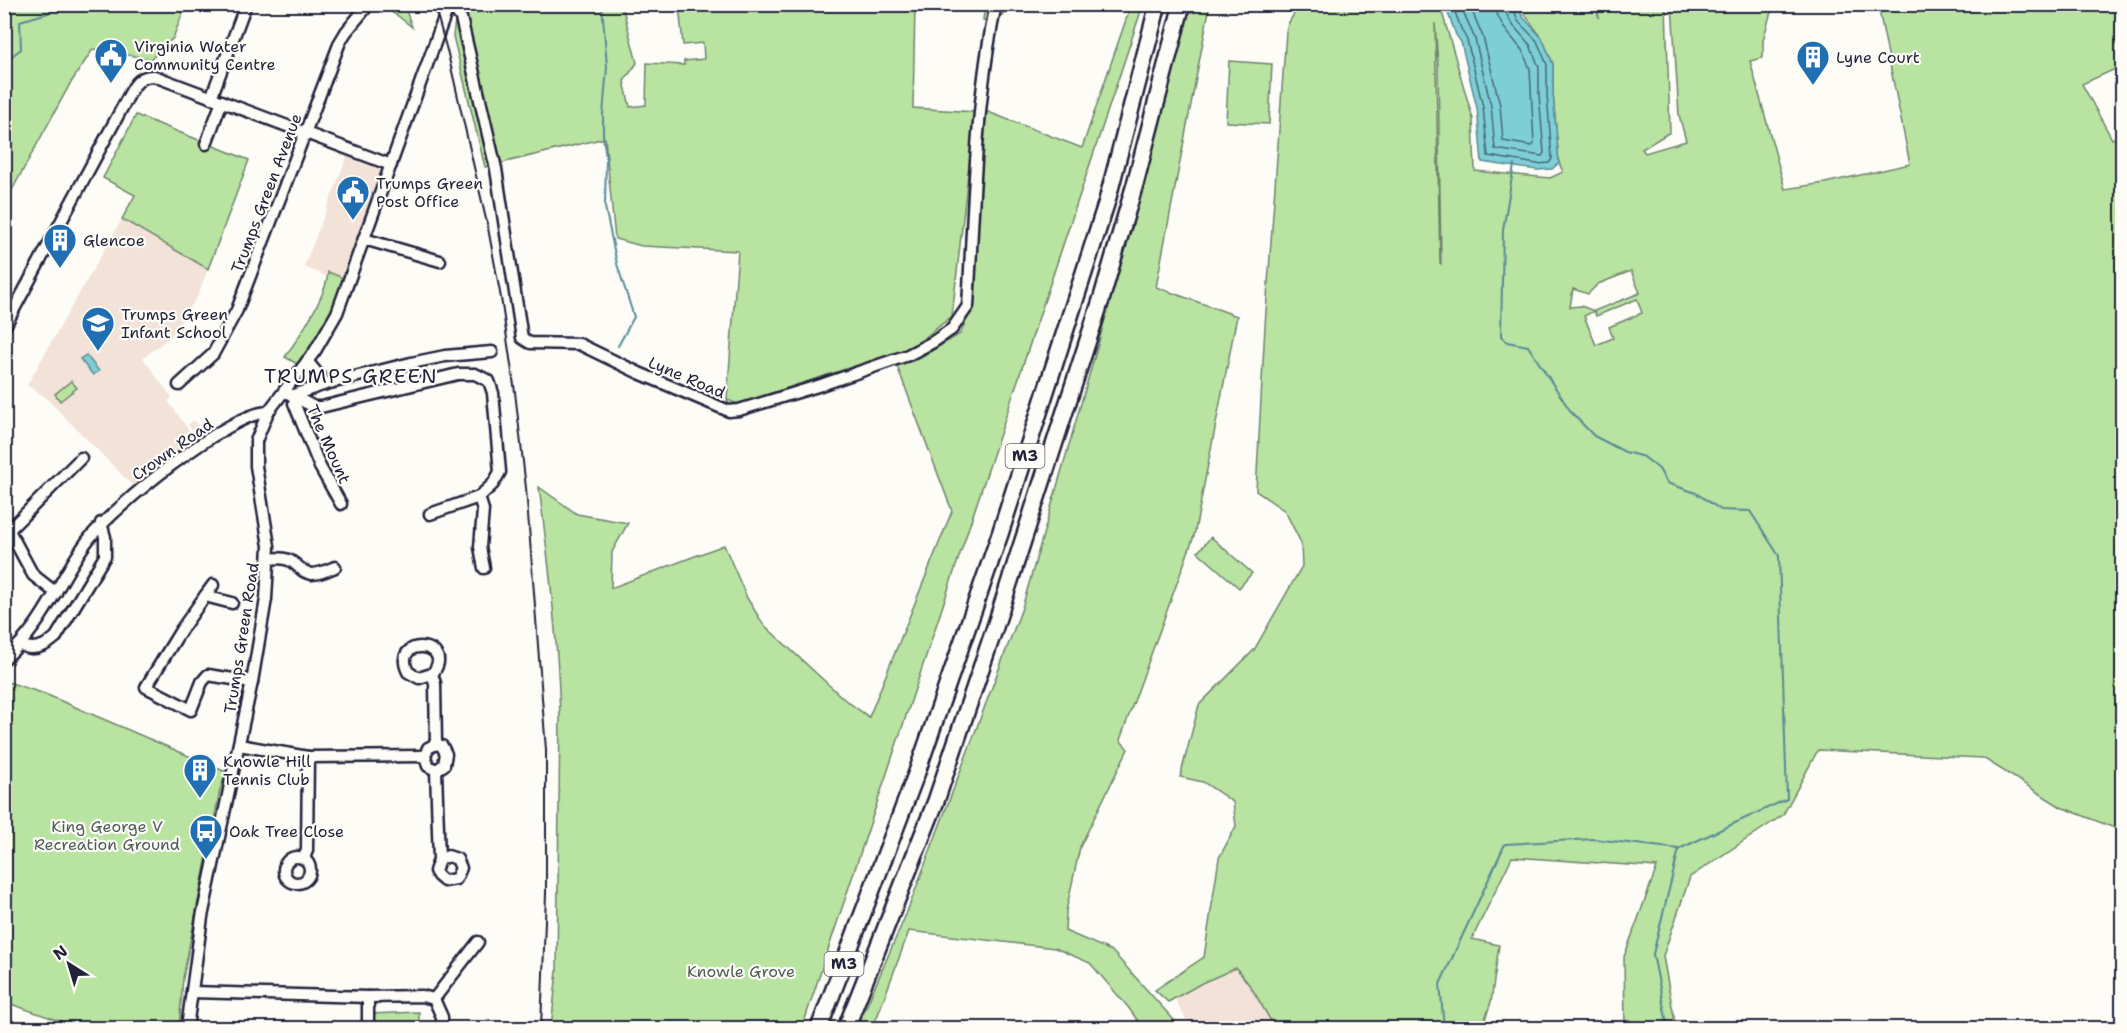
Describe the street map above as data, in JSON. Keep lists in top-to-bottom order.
{
  "streets": {
    "highway": ["M3"],
    "street": [
      "Trumps Green Avenue",
      "Lyne Road",
      "The Mount",
      "Crown Road",
      "Trumps Green Road"
    ]
  },
  "crossings": [
    ["Lyne Road", "Trumps Green Road"],
    ["Crown Road", "Trumps Green Road"]
  ],
  "districts": ["TRUMPS GREEN"],
  "parks": ["King George V Recreation Ground", "Knowle Grove"],
  "places": {
    "public building": ["Virginia Water Community Centre", "Trumps Green Post Office"],
    "building": ["Lyne Court", "Glencoe", "Knowle Hill Tennis Club"],
    "school or university": ["Trumps Green Infant School"],
    "bus stop": ["Oak Tree Close"]
  },
  "north": "top left"
}
